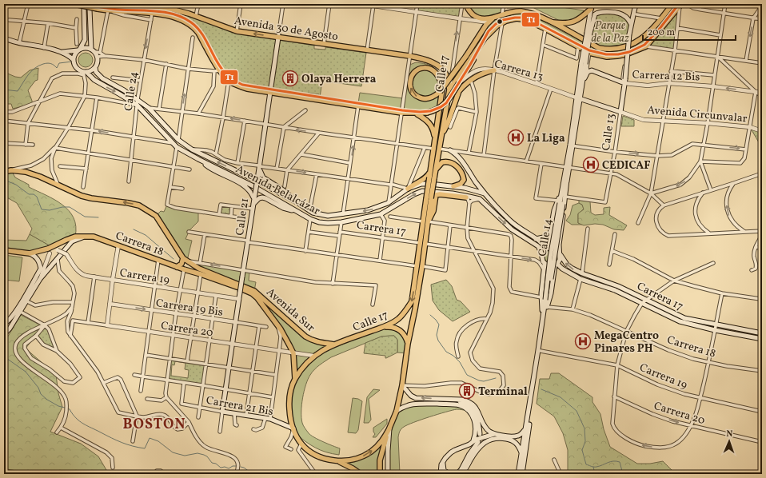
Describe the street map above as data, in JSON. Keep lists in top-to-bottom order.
{
  "streets": {
    "main road": [
      "Avenida 30 de Agosto",
      "Calle 17",
      "Carrera 12 Bis",
      "Avenida Circunvalar",
      "Calle 13",
      "Avenida Belalcázar",
      "Calle 21",
      "Carrera 17",
      "Calle 14",
      "Carrera 18",
      "Avenida Sur",
      "Carrera 21 Bis"
    ],
    "street": [
      "Carrera 13",
      "Calle 24",
      "Carrera 19",
      "Carrera 19 Bis",
      "Carrera 20"
    ]
  },
  "crossings": [
    ["Avenida 30 de Agosto", "Calle 17"],
    ["Avenida 30 de Agosto", "Calle 24"],
    ["Avenida 30 de Agosto", "Calle 21"],
    ["Carrera 13", "Avenida Circunvalar"],
    ["Carrera 13", "Calle 14"],
    ["Calle 17", "Carrera 17"],
    ["Calle 17", "Avenida Sur"],
    ["Calle 17", "Carrera 20"],
    ["Calle 17", "Carrera 21 Bis"],
    ["Carrera 12 Bis", "Calle 13"],
    ["Calle 24", "Avenida Belalcázar"],
    ["Avenida Circunvalar", "Calle 13"],
    ["Avenida Circunvalar", "Calle 14"],
    ["Calle 13", "Calle 14"],
    ["Avenida Belalcázar", "Carrera 17"],
    ["Calle 21", "Carrera 18"],
    ["Calle 21", "Carrera 19"],
    ["Calle 21", "Carrera 19 Bis"],
    ["Calle 21", "Carrera 20"],
    ["Calle 21", "Carrera 21 Bis"],
    ["Calle 14", "Carrera 18"],
    ["Calle 14", "Carrera 19"],
    ["Carrera 18", "Avenida Sur"],
    ["Avenida Sur", "Carrera 20"]
  ],
  "districts": ["BOSTON"],
  "parks": ["Parque de la Paz"],
  "places": {
    "building": ["Olaya Herrera", "Terminal"],
    "hospital": ["La Liga", "CEDICAF", "MegaCentro Pinares PH"]
  },
  "lines": ["transit line T1"],
  "scale_bar": "200 m",
  "north": "top"
}
